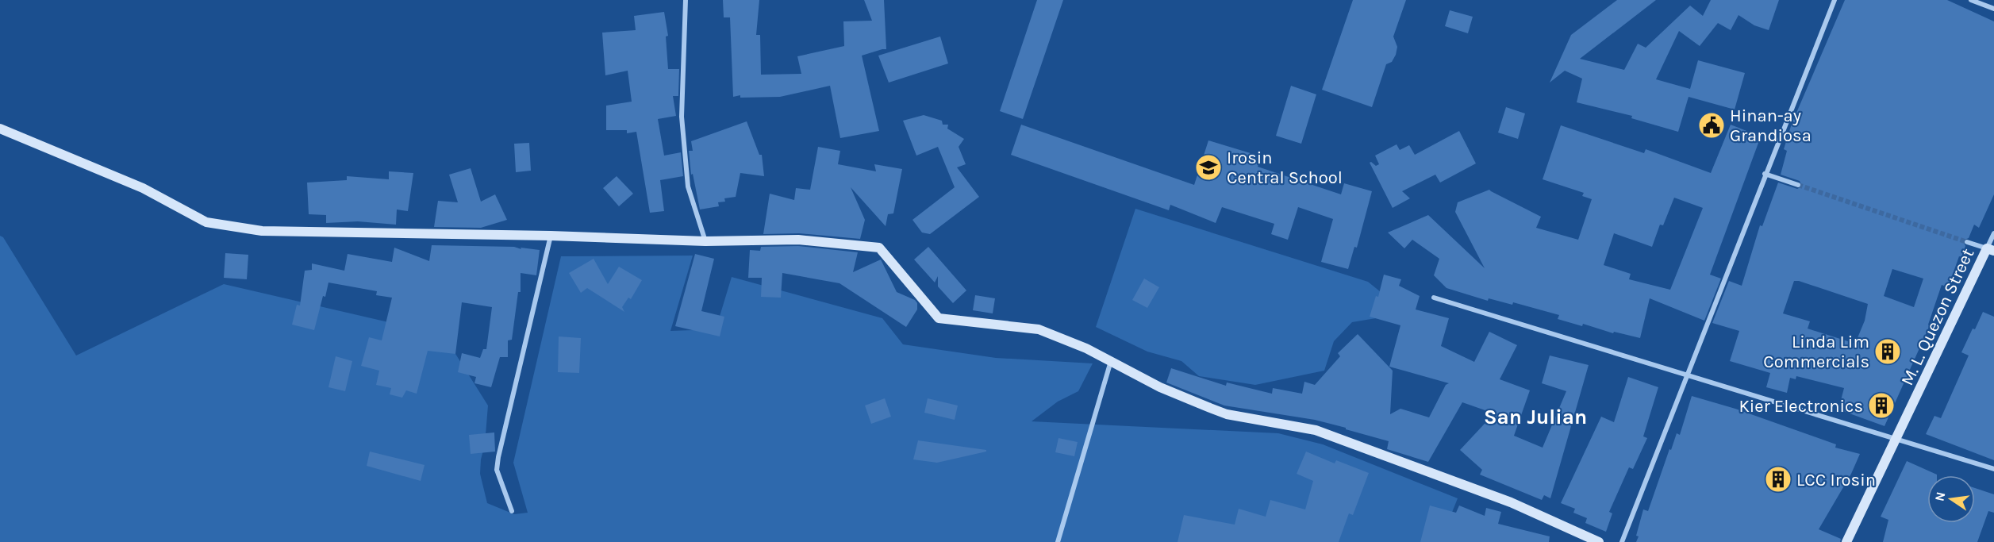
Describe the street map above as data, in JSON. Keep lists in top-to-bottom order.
{
  "streets": {
    "street": ["M. L. Quezon Street"]
  },
  "districts": ["San Julian"],
  "places": {
    "public building": ["Hinan-ay Grandiosa"],
    "school or university": ["Irosin Central School"],
    "building": ["Linda Lim Commercials", "Kier Electronics", "LCC Irosin"]
  },
  "north": "left"
}
